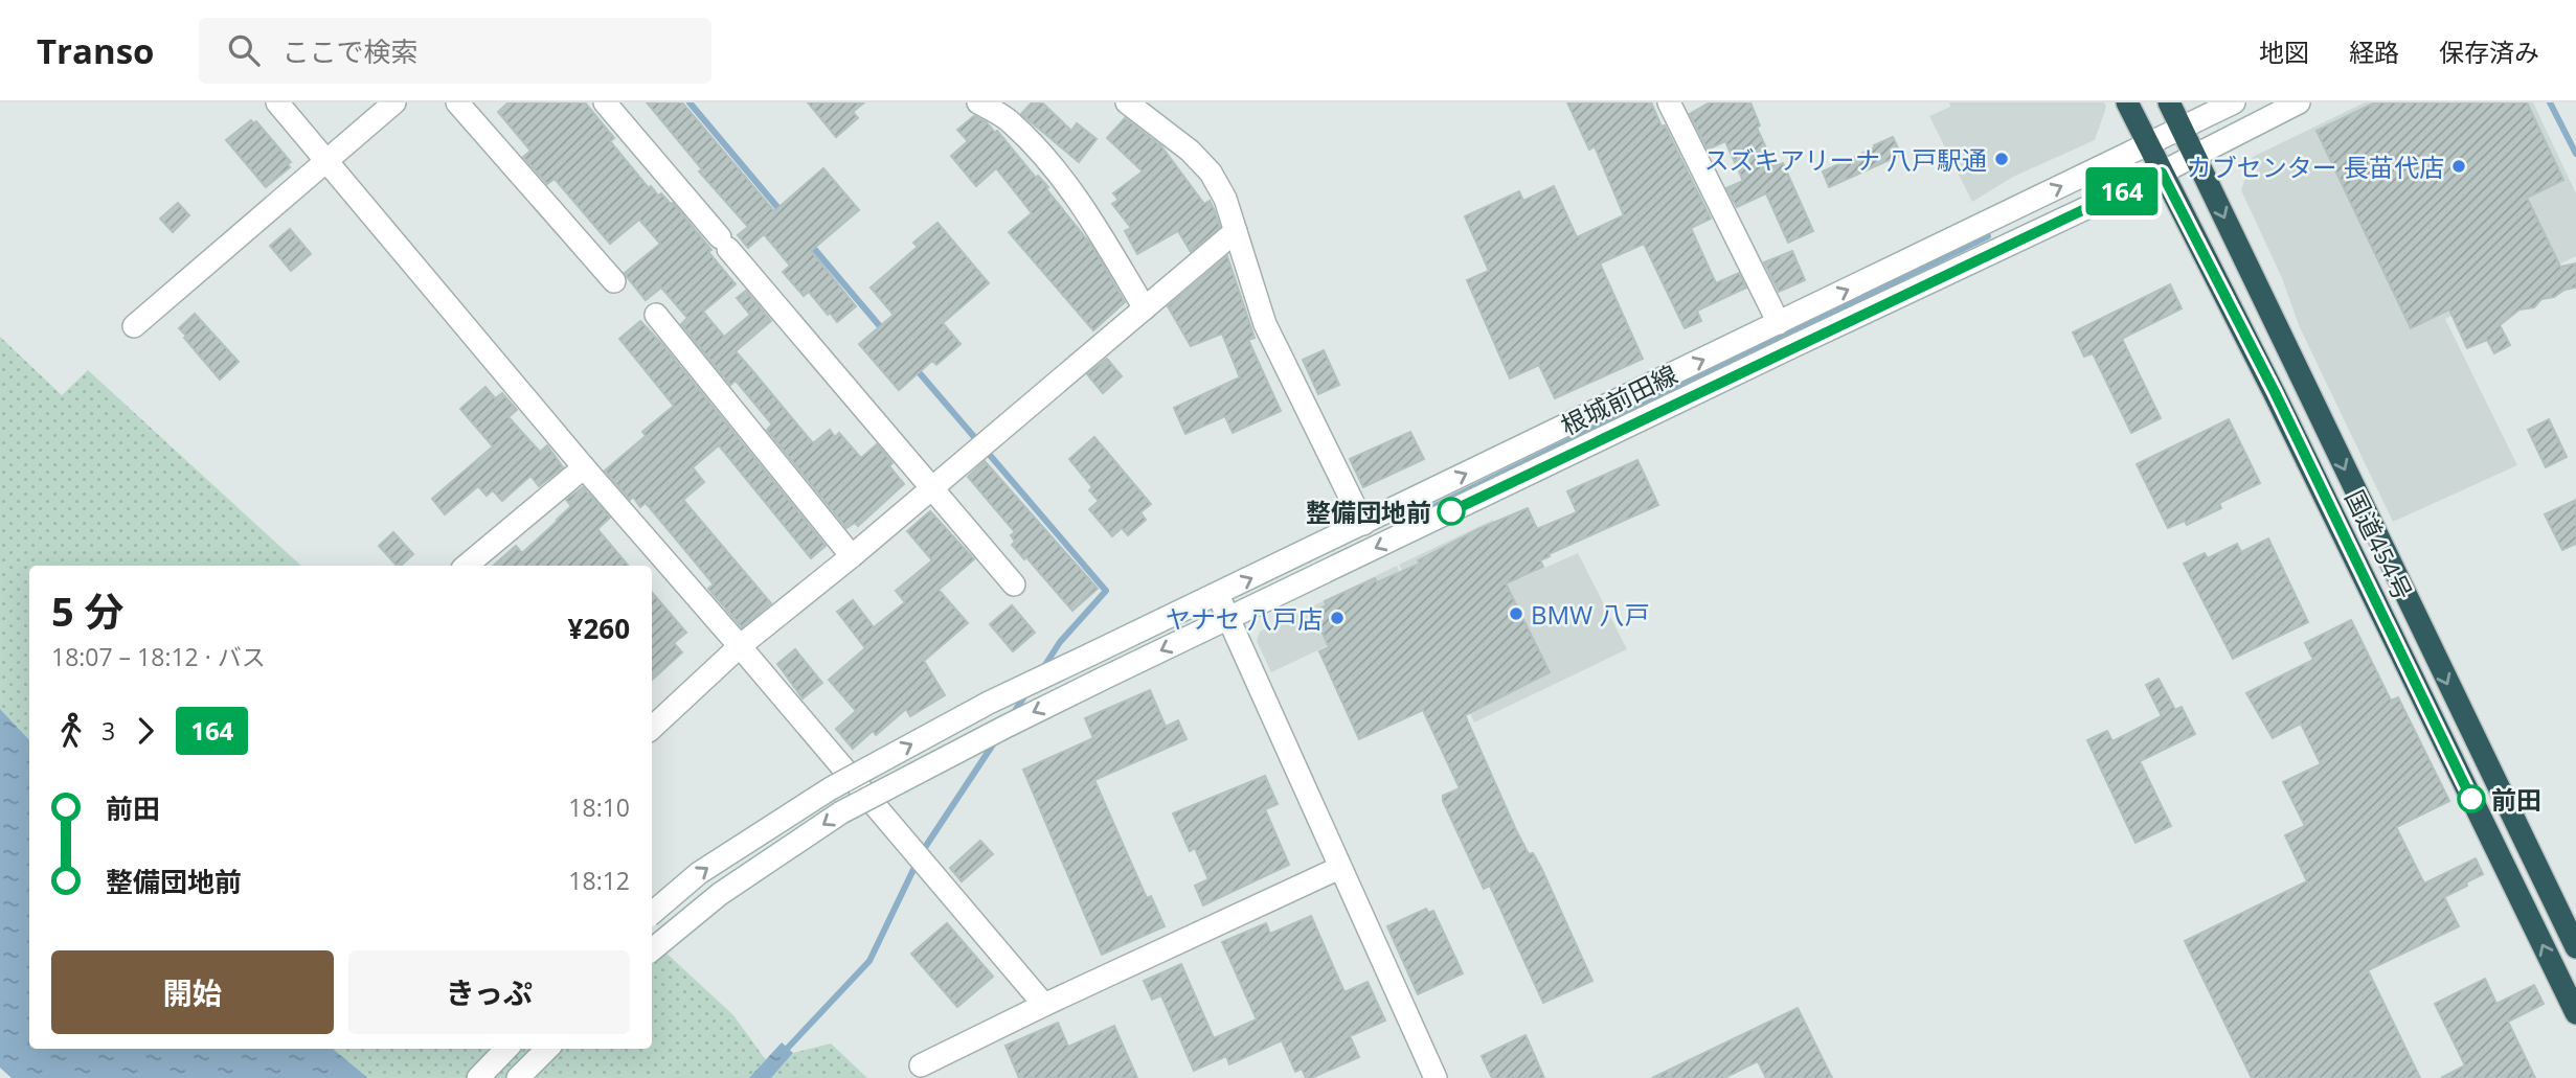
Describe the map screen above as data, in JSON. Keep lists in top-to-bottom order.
{
  "streets": {
    "highway": ["国道454号"],
    "street": ["根城前田線"]
  },
  "crossings": [
    ["根城前田線", "国道454号"]
  ],
  "places": [
    "スズキアリーナ 八戸駅通",
    "カブセンター 長苗代店",
    "整備団地前",
    "BMW 八戸",
    "ヤナセ 八戸店",
    "前田"
  ],
  "lines": ["bus line 164"],
  "page": {
    "header": "Transo",
    "search": "ここで検索",
    "nav": ["地図", "経路", "保存済み"],
    "on_map": "164",
    "heading": ["5 分", "18:07 – 18:12 · バス", "¥260"],
    "legs": ["3", "164"],
    "list": [
      {
        "name": "前田",
        "value": "18:10"
      },
      {
        "name": "整備団地前",
        "value": "18:12"
      }
    ],
    "buttons": ["開始", "きっぷ"]
  }
}
